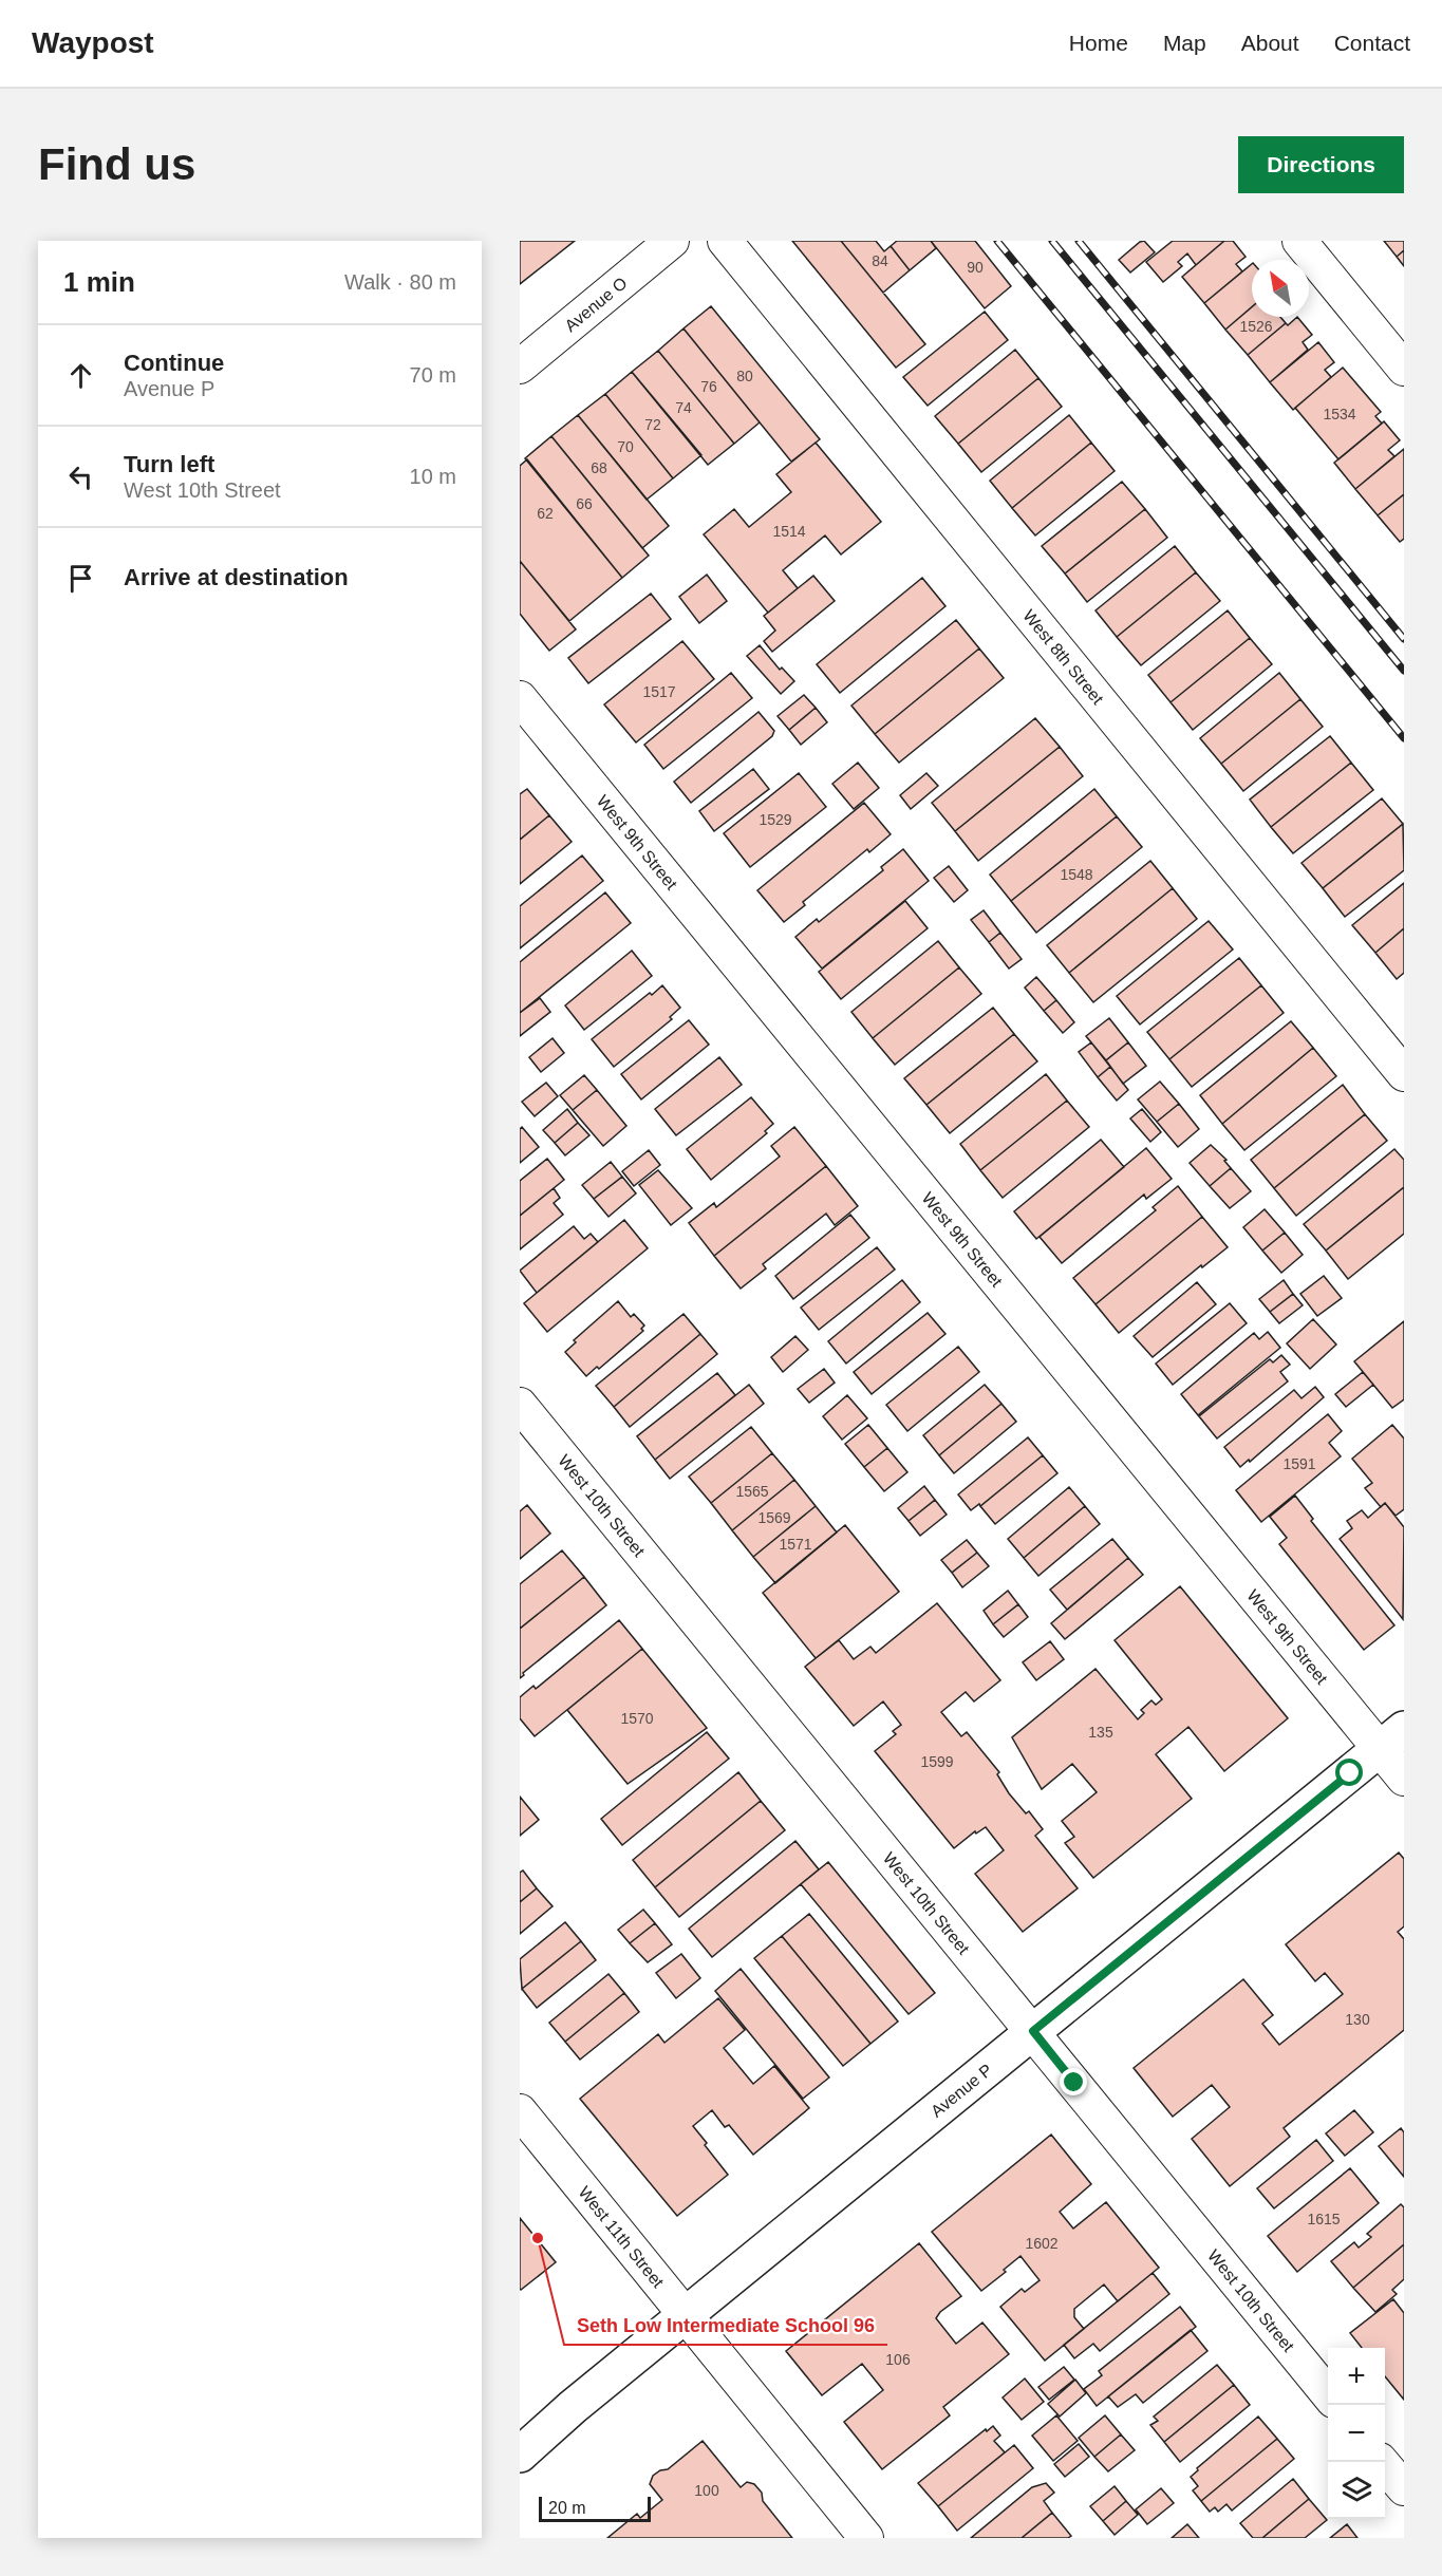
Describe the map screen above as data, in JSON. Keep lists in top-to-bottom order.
{
  "streets": {
    "main road": ["Avenue P"],
    "street": [
      "Avenue O",
      "West 8th Street",
      "West 9th Street",
      "West 10th Street",
      "West 11th Street"
    ]
  },
  "crossings": [
    ["West 9th Street", "Avenue P"],
    ["West 10th Street", "Avenue P"],
    ["Avenue P", "West 11th Street"]
  ],
  "places": ["Seth Low Intermediate School 96"],
  "house_numbers": [
    "84",
    "90",
    "1526",
    "80",
    "76",
    "74",
    "1534",
    "72",
    "70",
    "68",
    "66",
    "62",
    "1514",
    "1517",
    "1529",
    "1548",
    "1591",
    "1565",
    "1569",
    "1571",
    "1570",
    "135",
    "1599",
    "130",
    "1615",
    "1602",
    "106",
    "100"
  ],
  "scale_bar": "20 m",
  "north": "top left",
  "page": {
    "header": "Waypost",
    "nav": [
      "Home",
      "Map",
      "About",
      "Contact"
    ],
    "buttons": "Directions",
    "title": "Find us",
    "heading": ["1 min", "Walk · 80 m"],
    "list": [
      ["Continue", "Avenue P", "70 m"],
      ["Turn left", "West 10th Street", "10 m"],
      "Arrive at destination"
    ],
    "map_buttons": ["+", "−"],
    "scale": "20 m"
  }
}
